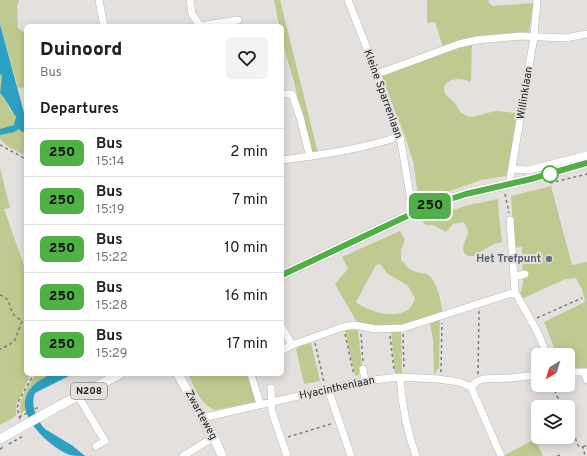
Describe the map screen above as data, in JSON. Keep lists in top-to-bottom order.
{
  "streets": {
    "main road": ["N208", "Zwarteweg"],
    "street": ["Willinklaan", "Kleine Sparrenlaan", "Hyacinthenlaan"]
  },
  "crossings": [
    ["Hyacinthenlaan", "Zwarteweg"]
  ],
  "places": ["Het Trefpunt"],
  "lines": ["bus line 250"],
  "north": "bottom left",
  "page": {
    "on_map": "250",
    "heading": [
      ["Duinoord", "Bus"],
      "Departures"
    ],
    "list": [
      {
        "mark": "250",
        "name": "Bus",
        "note": "15:14",
        "value": "2 min"
      },
      {
        "mark": "250",
        "name": "Bus",
        "note": "15:19",
        "value": "7 min"
      },
      {
        "mark": "250",
        "name": "Bus",
        "note": "15:22",
        "value": "10 min"
      },
      {
        "mark": "250",
        "name": "Bus",
        "note": "15:28",
        "value": "16 min"
      },
      {
        "mark": "250",
        "name": "Bus",
        "note": "15:29",
        "value": "17 min"
      }
    ]
  }
}
